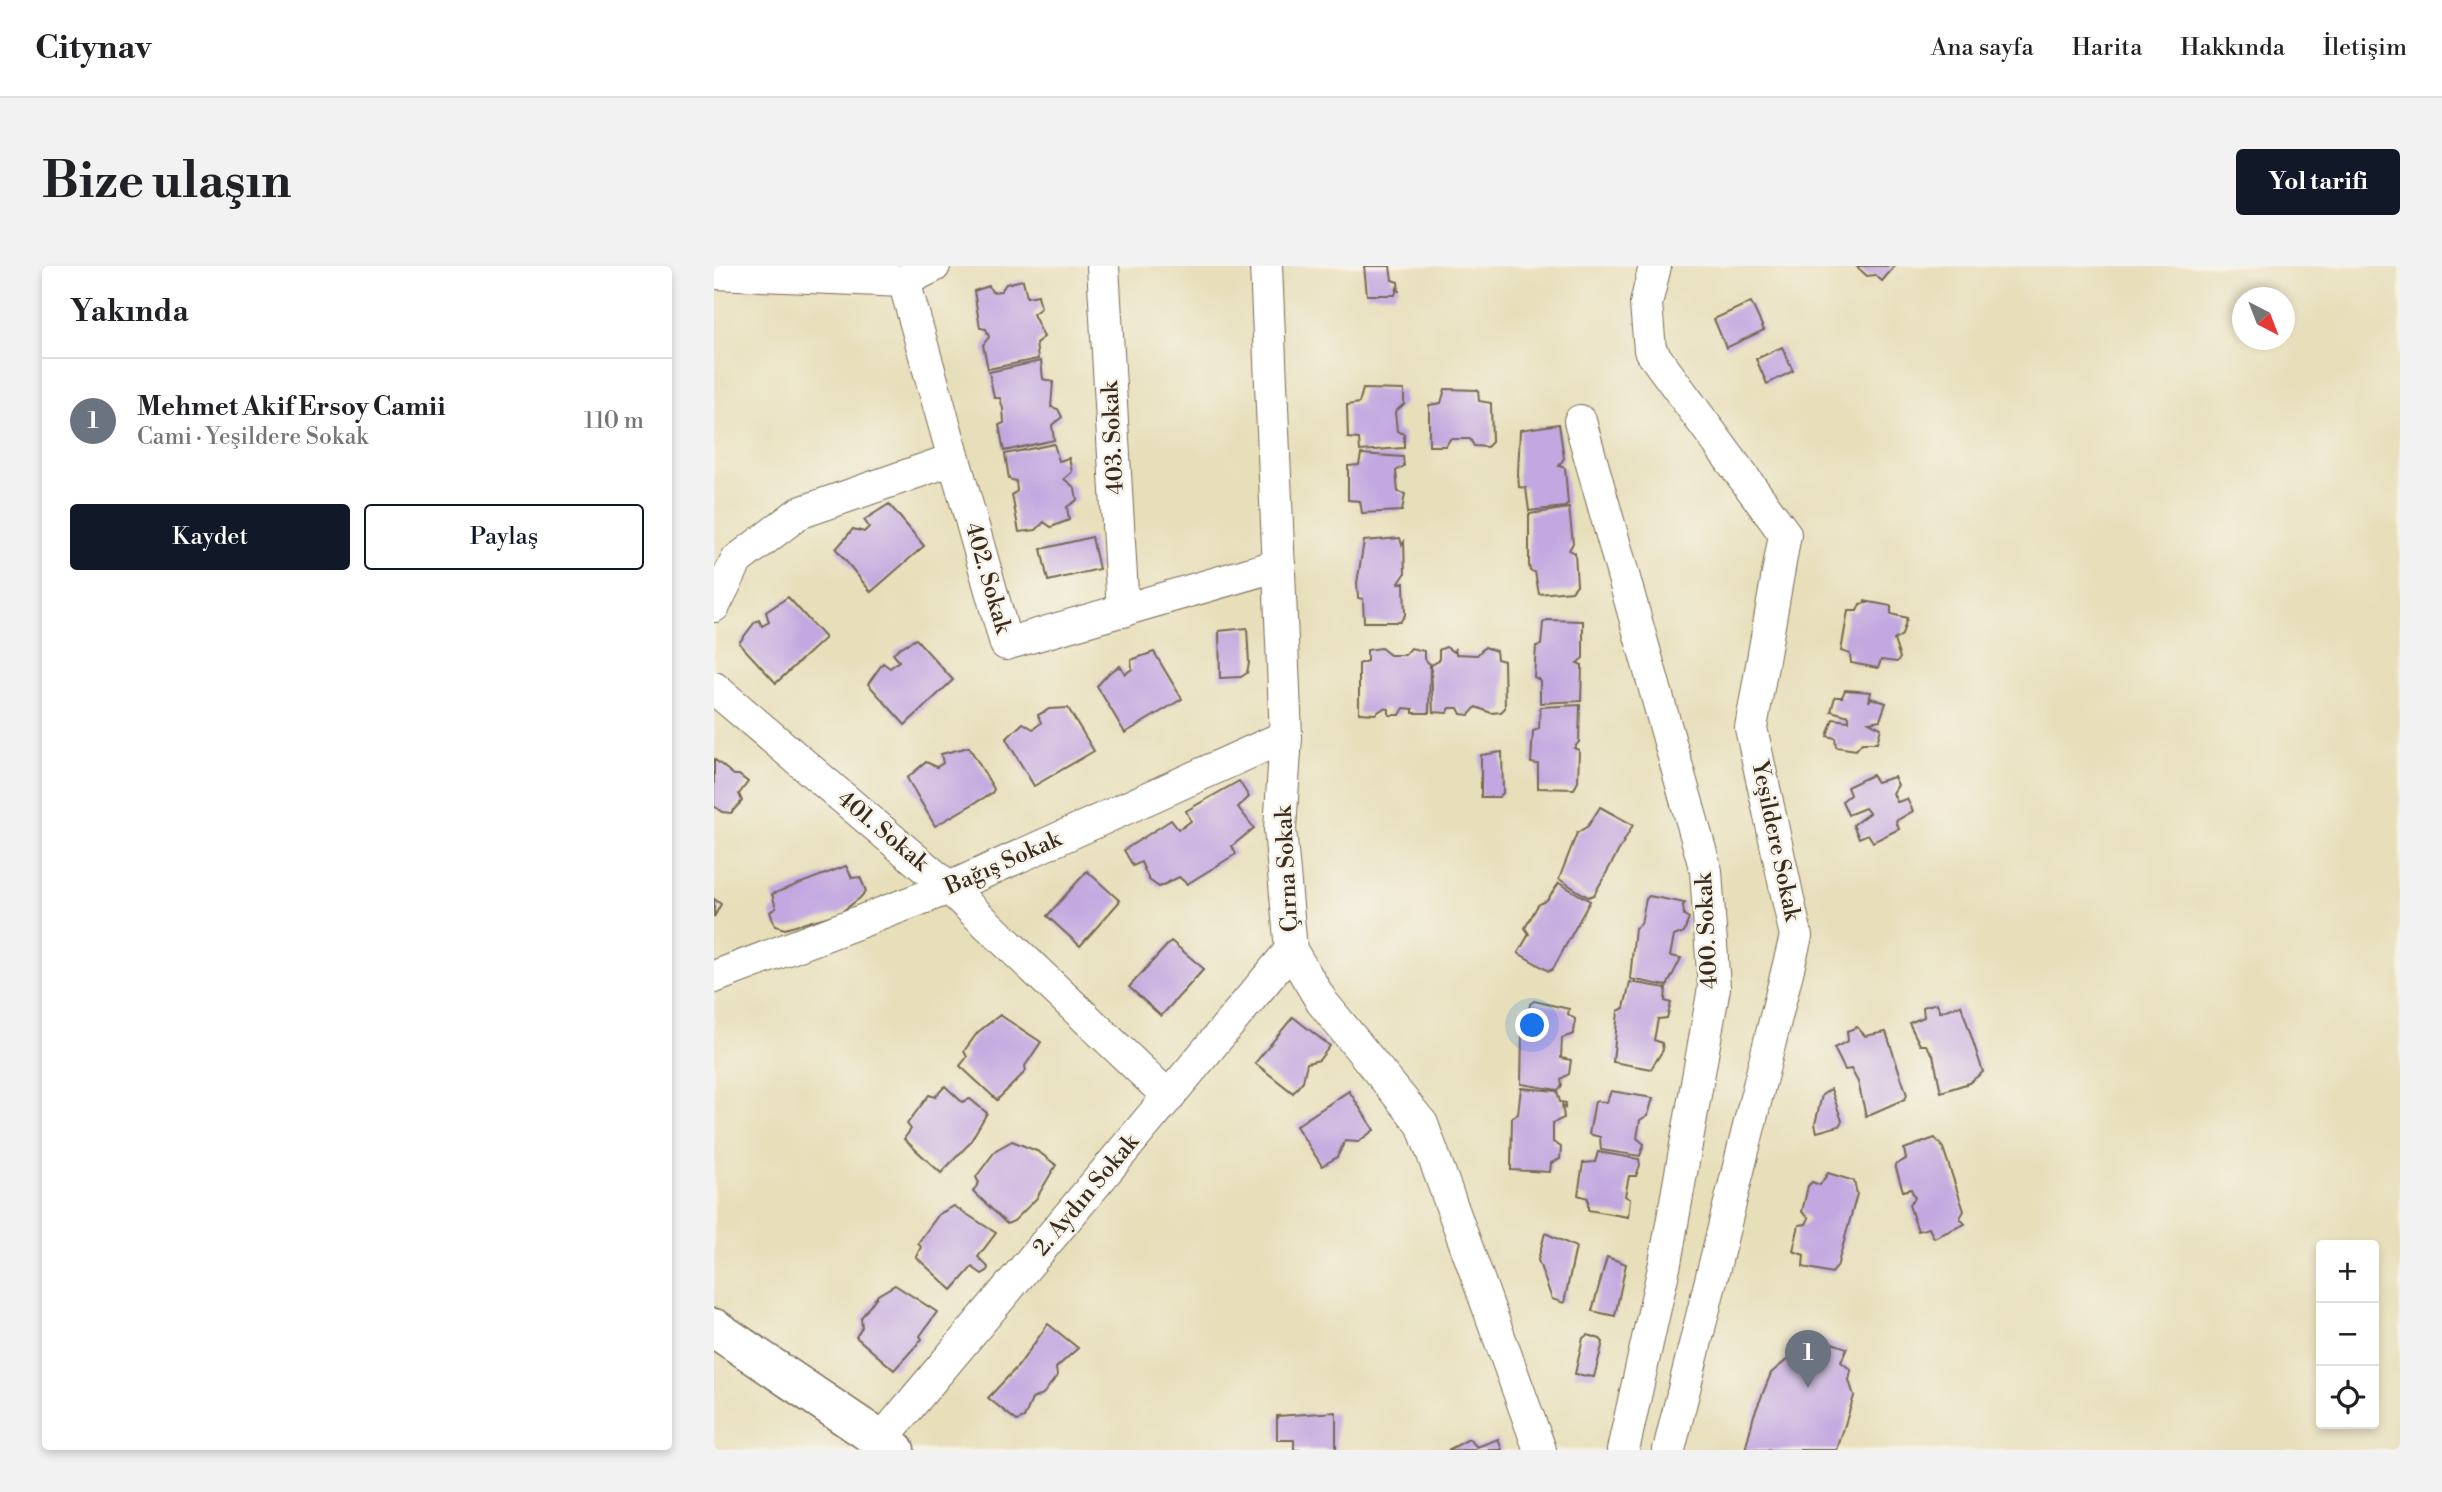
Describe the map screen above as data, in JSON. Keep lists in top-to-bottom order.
{
  "streets": {
    "street": [
      "403. Sokak",
      "402. Sokak",
      "401. Sokak",
      "Yeşildere Sokak",
      "Bağış Sokak",
      "Çırna Sokak",
      "400. Sokak",
      "2. Aydın Sokak"
    ]
  },
  "crossings": [
    ["403. Sokak", "402. Sokak"],
    ["402. Sokak", "Çırna Sokak"],
    ["401. Sokak", "Bağış Sokak"],
    ["401. Sokak", "2. Aydın Sokak"],
    ["Bağış Sokak", "Çırna Sokak"],
    ["Çırna Sokak", "2. Aydın Sokak"]
  ],
  "north": "bottom right",
  "page": {
    "header": "Citynav",
    "nav": [
      "Ana sayfa",
      "Harita",
      "Hakkında",
      "İletişim"
    ],
    "buttons": [
      "Yol tarifi",
      ["Kaydet", "Paylaş"]
    ],
    "title": "Bize ulaşın",
    "heading": "Yakında",
    "list": [
      {
        "mark": "1",
        "name": "Mehmet Akif Ersoy Camii",
        "note": "Cami · Yeşildere Sokak",
        "value": "110 m"
      }
    ],
    "map_buttons": ["+", "−"],
    "pins": "1"
  }
}
